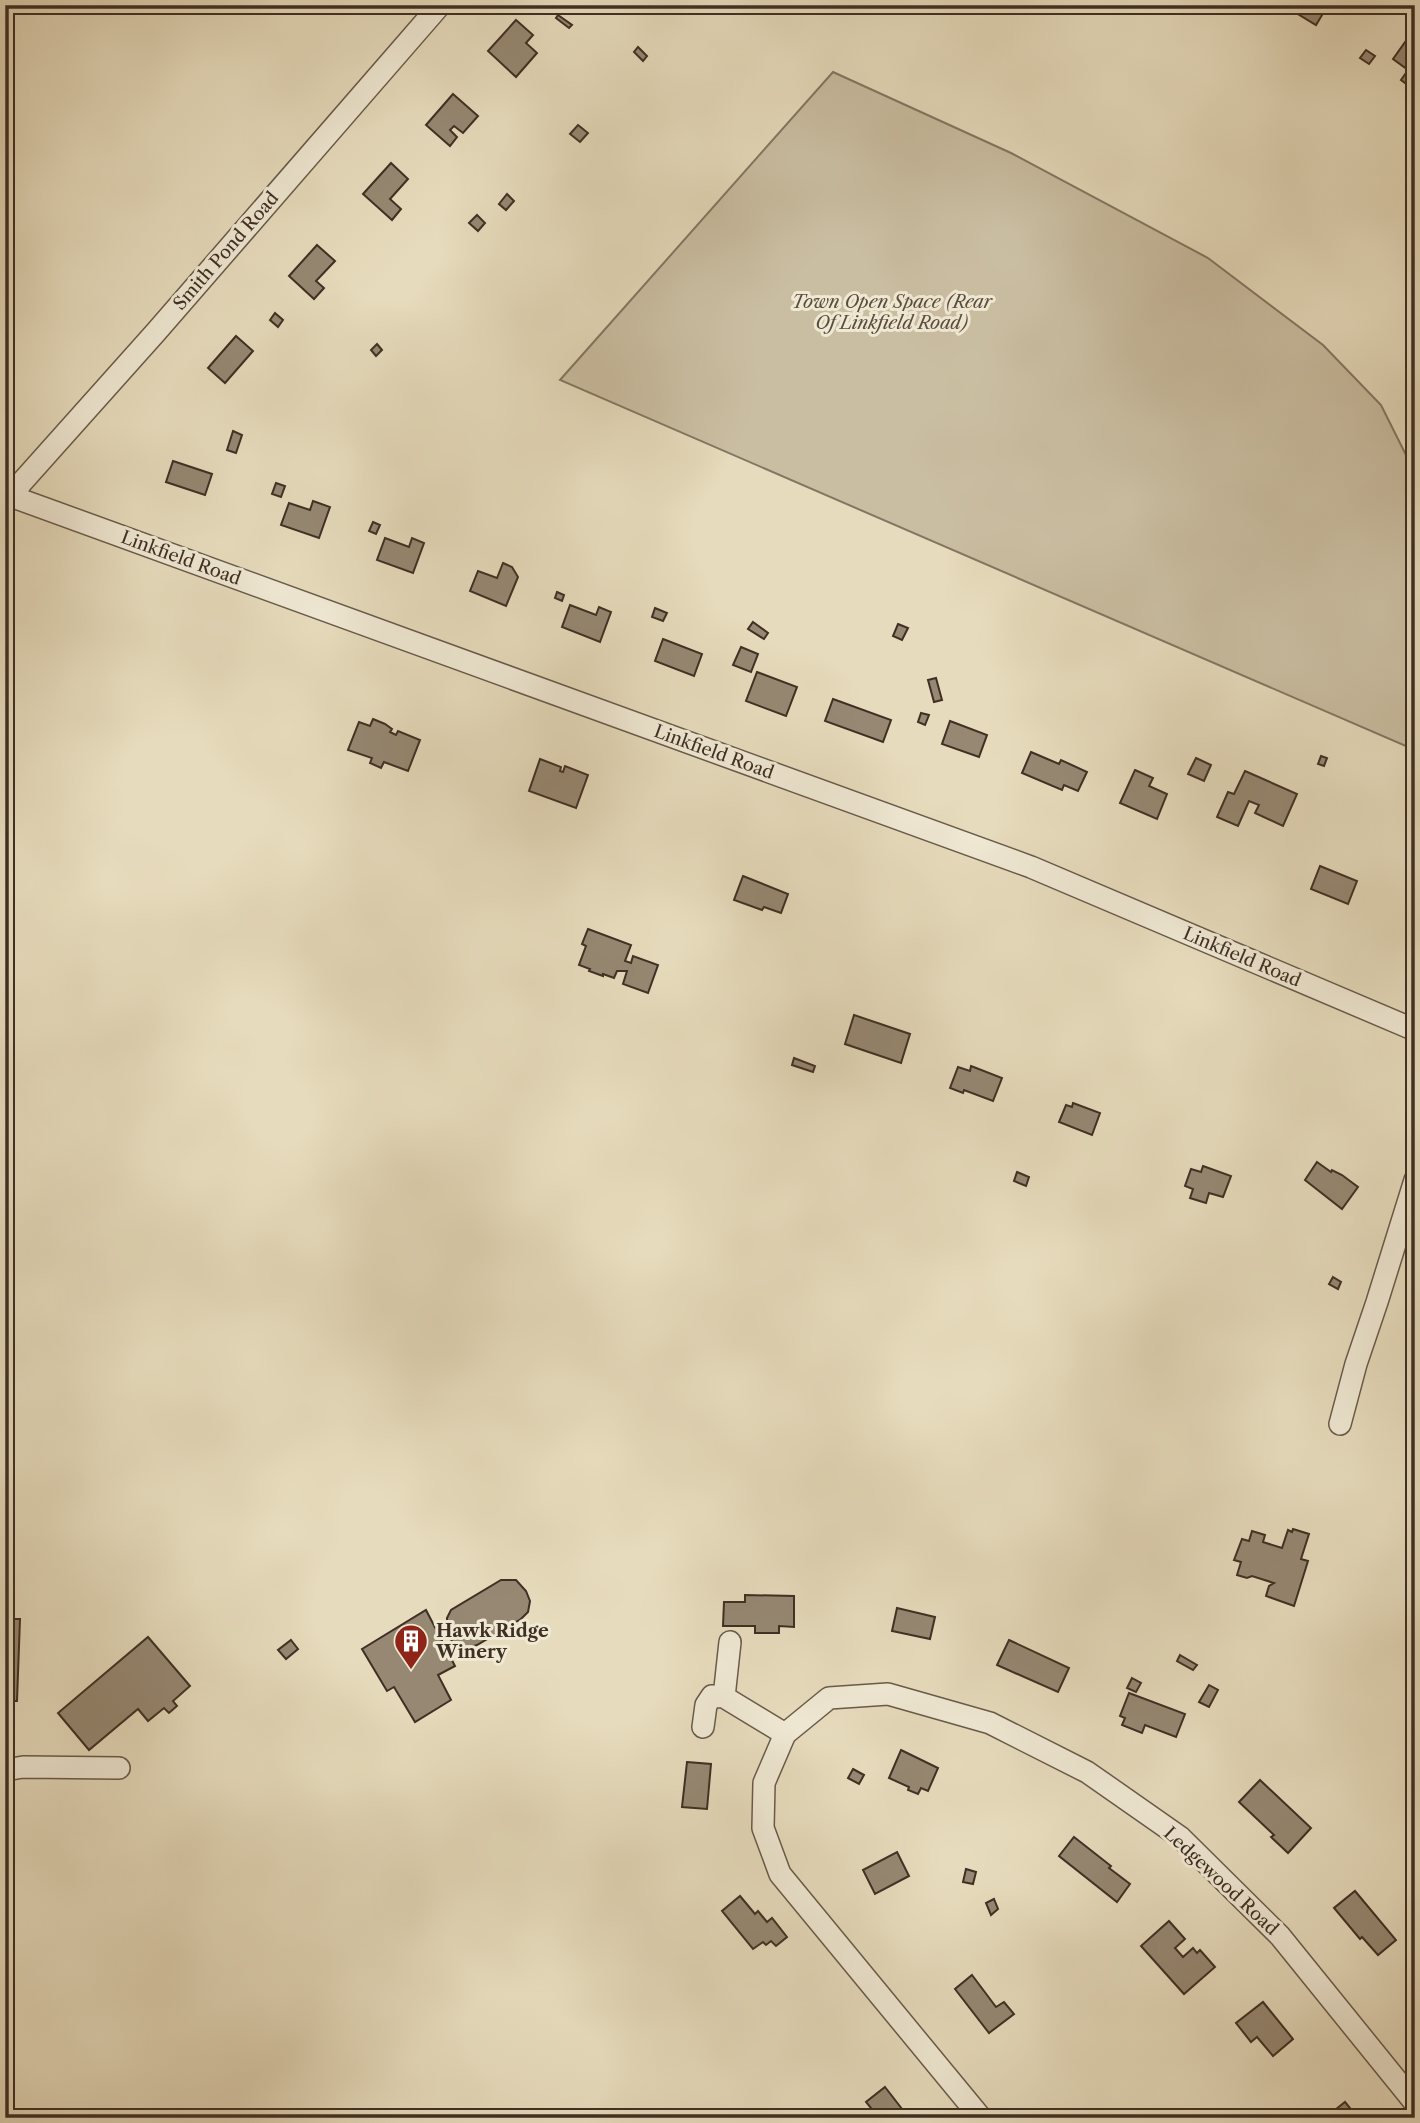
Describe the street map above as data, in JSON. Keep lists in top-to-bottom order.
{
  "streets": {
    "street": ["Smith Pond Road", "Linkfield Road", "Ledgewood Road"]
  },
  "crossings": [
    ["Smith Pond Road", "Linkfield Road"]
  ],
  "parks": ["Town Open Space (Rear Of Linkfield Road)"],
  "places": {
    "building": ["Hawk Ridge Winery"]
  }
}
